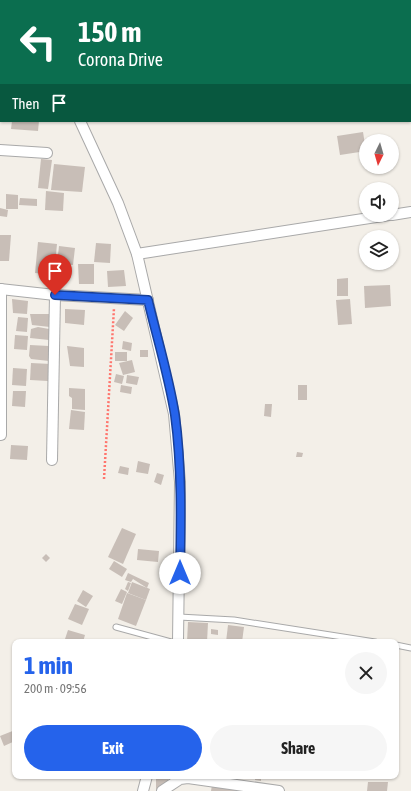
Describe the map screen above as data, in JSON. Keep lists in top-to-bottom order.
{
  "north": "bottom",
  "page": {
    "turn": ["150 m", "Corona Drive"],
    "then": "Then",
    "heading": ["1 min", "200 m · 09:56"],
    "buttons": ["Exit", "Share"]
  }
}
